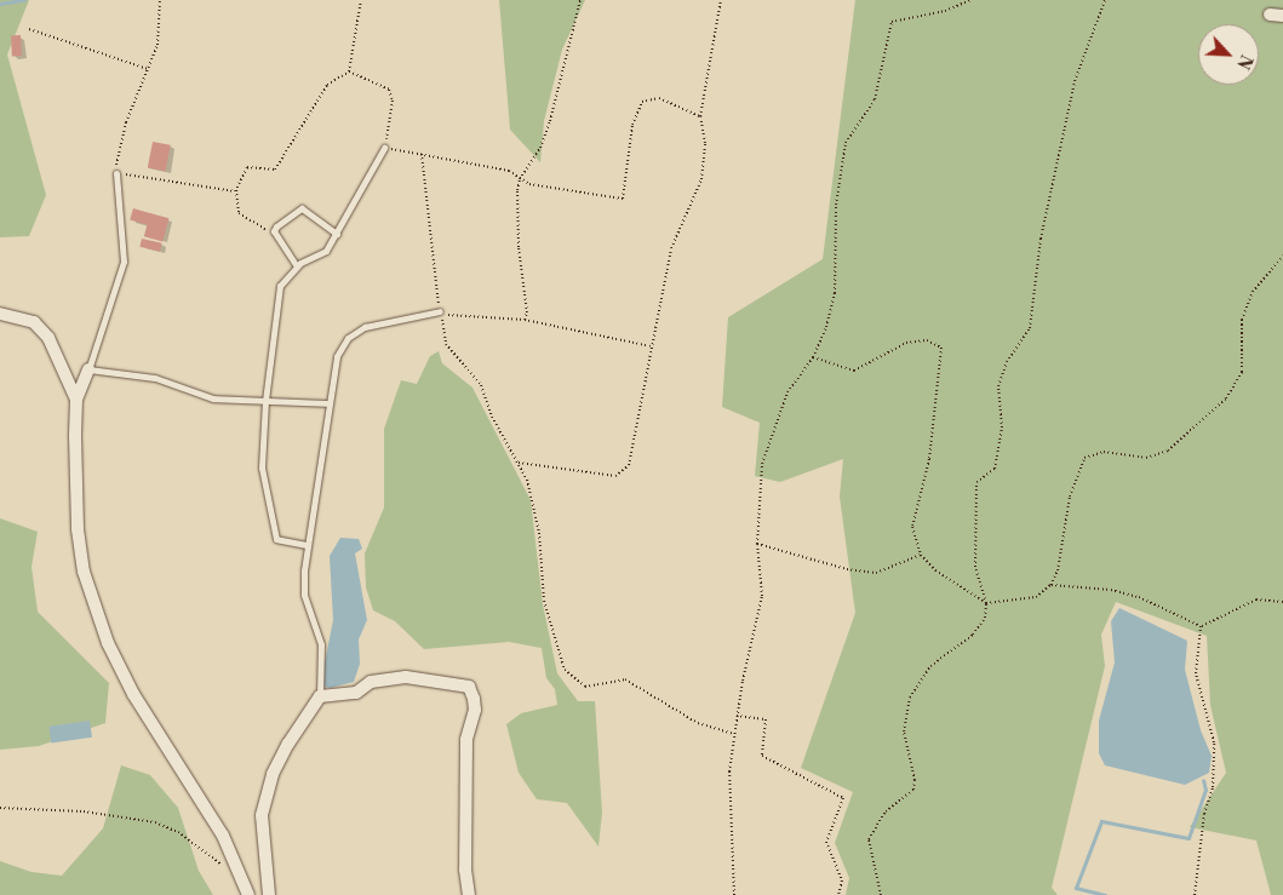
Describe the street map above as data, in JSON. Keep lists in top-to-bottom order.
{
  "north": "bottom right"
}
